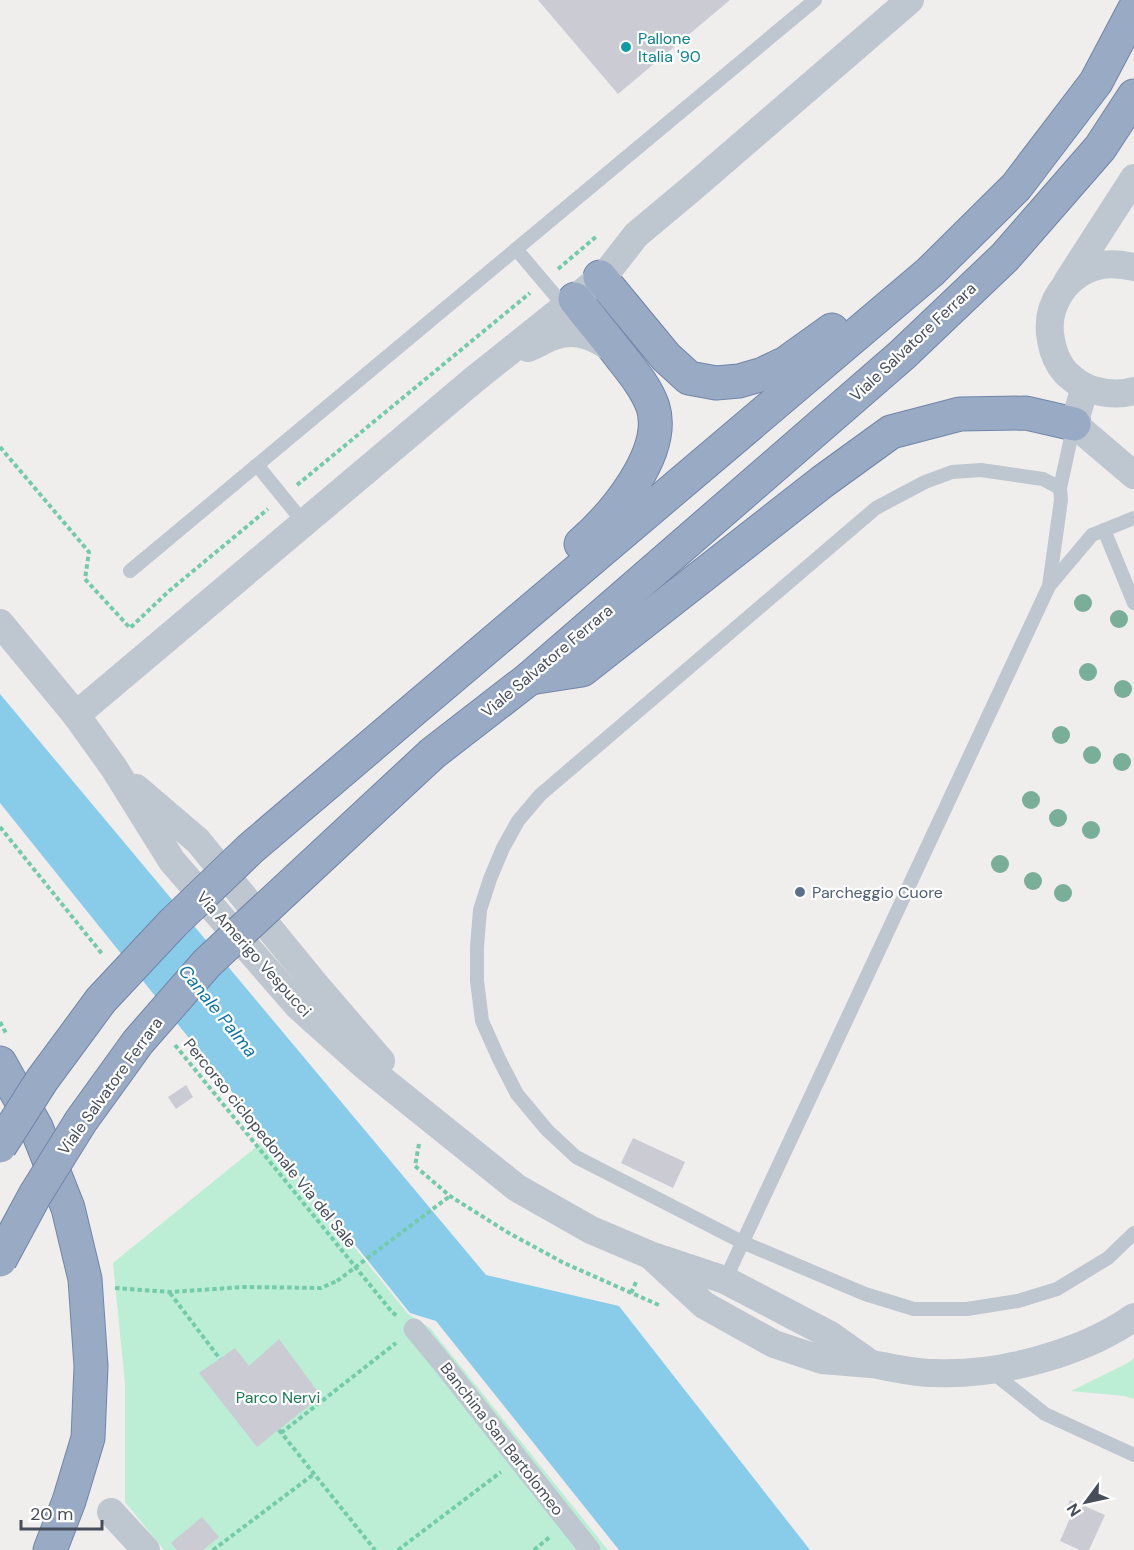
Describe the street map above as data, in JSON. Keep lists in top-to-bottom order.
{
  "streets": {
    "highway": ["Viale Salvatore Ferrara"],
    "street": ["Via Amerigo Vespucci", "Banchina San Bartolomeo"],
    "path": ["Percorso ciclopedonale Via del Sale"]
  },
  "crossings": [
    ["Percorso ciclopedonale Via del Sale", "Banchina San Bartolomeo"]
  ],
  "water": ["Canale Palma"],
  "parks": ["Parco Nervi"],
  "places": ["Pallone Italia '90", "Parcheggio Cuore"],
  "scale_bar": "20 m",
  "north": "bottom left"
}
